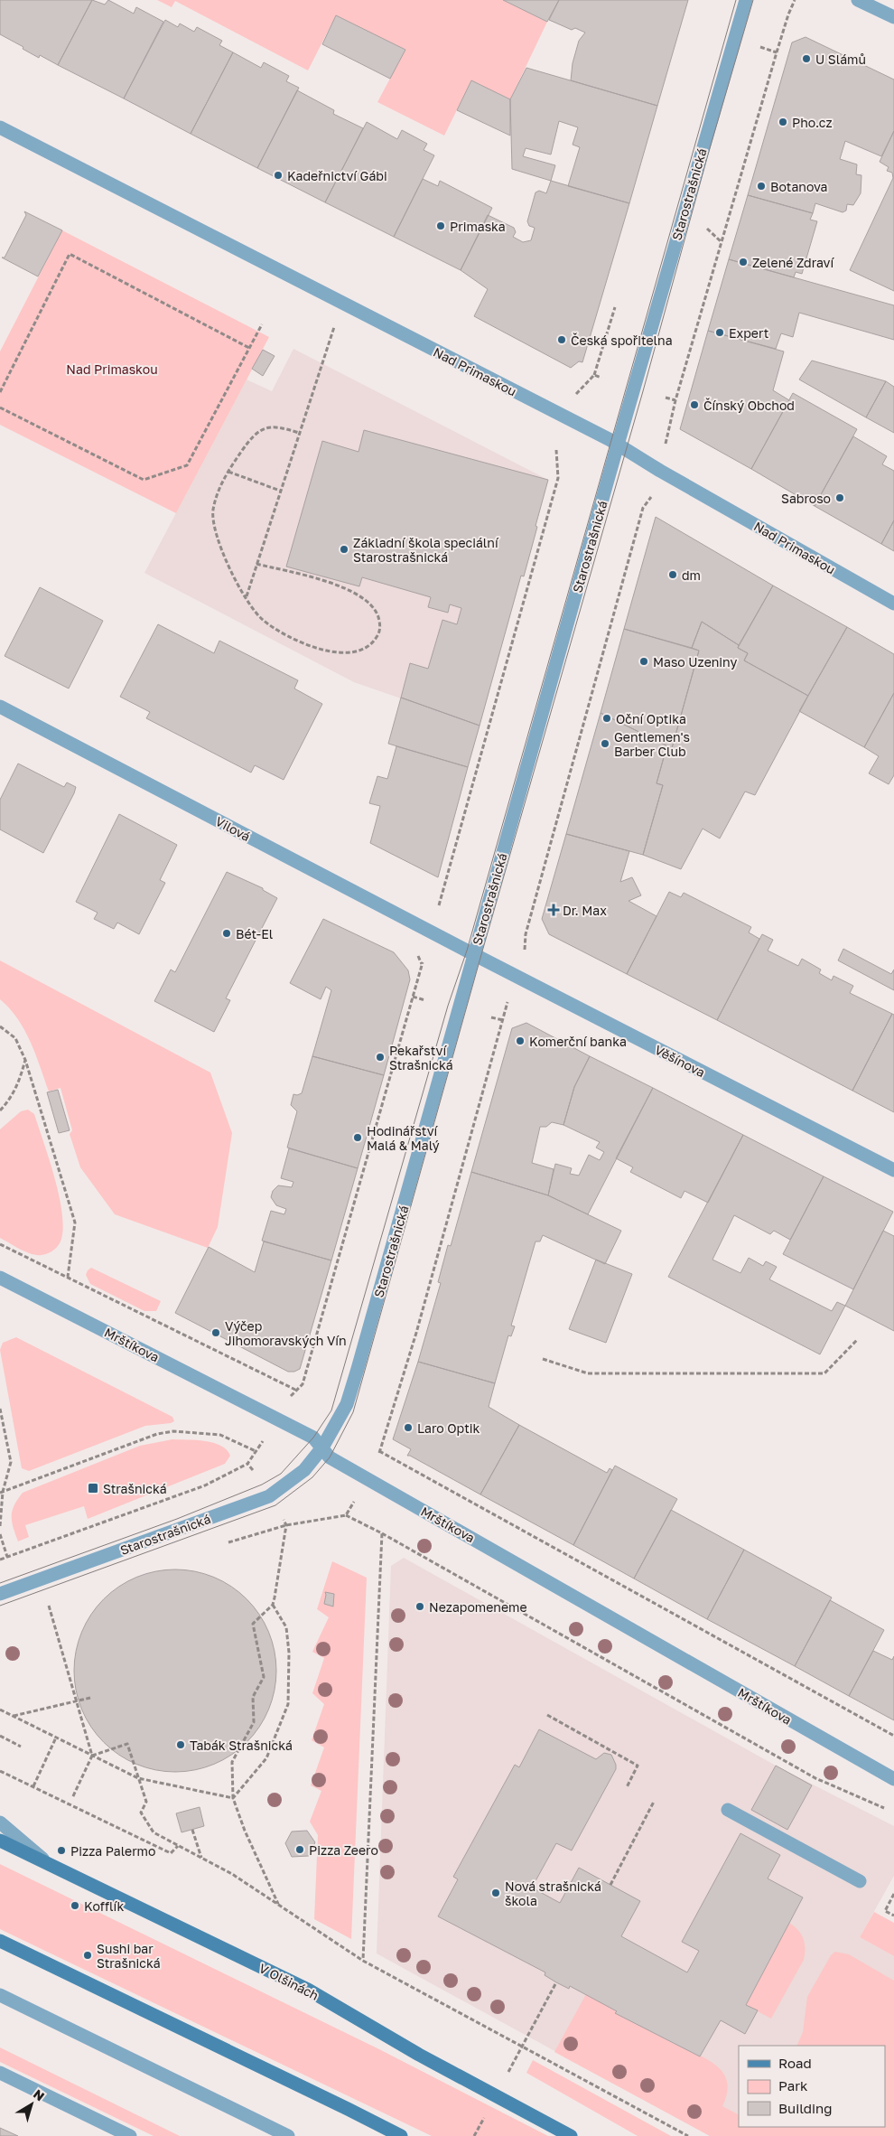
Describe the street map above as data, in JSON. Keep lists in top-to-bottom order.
{
  "streets": {
    "main road": ["V Olšinách"],
    "street": [
      "Starostrašnická",
      "Nad Primaskou",
      "Vilová",
      "Věšínova",
      "Mrštíkova"
    ]
  },
  "crossings": [
    ["Starostrašnická", "Nad Primaskou"],
    ["Starostrašnická", "Vilová"],
    ["Starostrašnická", "Věšínova"],
    ["Starostrašnická", "Mrštíkova"],
    ["Vilová", "Věšínova"]
  ],
  "parks": ["Nad Primaskou"],
  "places": {
    "other": [
      "U Slámů",
      "Pho.cz",
      "Kadeřnictví Gábi",
      "Botanova",
      "Primaska",
      "Zelené Zdraví",
      "Expert",
      "Česká spořitelna",
      "Čínský Obchod",
      "Sabroso",
      "Základní škola speciální Starostrašnická",
      "dm",
      "Maso Uzeniny",
      "Oční Optika",
      "Gentlemen's Barber Club",
      "Bét-El",
      "Komerční banka",
      "Pekařství Strašnická",
      "Hodinářství Malá & Malý",
      "Výčep Jihomoravských Vín",
      "Laro Optik",
      "Nezapomeneme",
      "Tabák Strašnická",
      "Pizza Zeero",
      "Pizza Palermo",
      "Nová strašnická škola",
      "Kofflík",
      "Sushi bar Strašnická"
    ],
    "health": ["Dr. Max"],
    "transit": ["Strašnická"]
  },
  "legend": ["Road", "Park", "Building"],
  "north": "top right"
}
